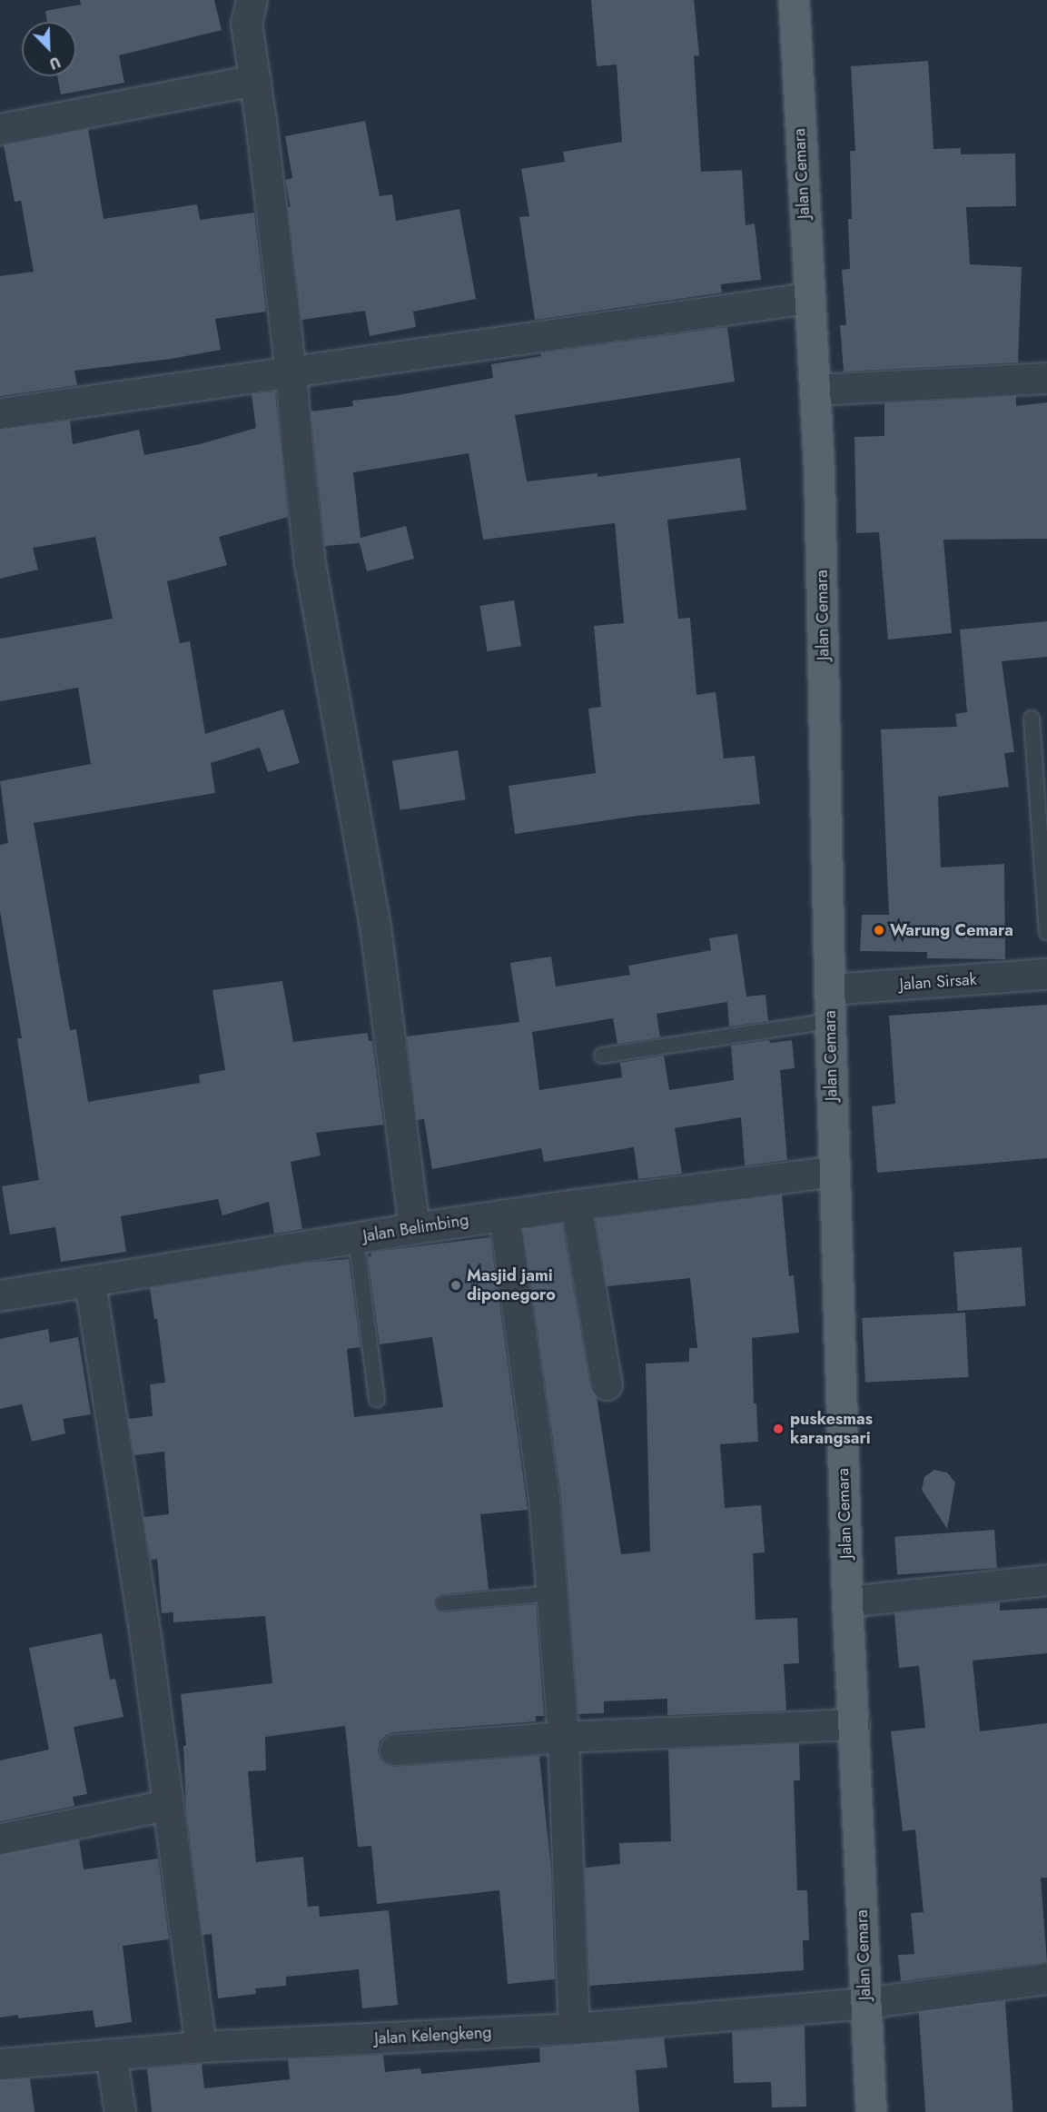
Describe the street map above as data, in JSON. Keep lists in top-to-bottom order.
{
  "streets": {
    "main road": ["Jalan Cemara"],
    "street": ["Jalan Sirsak", "Jalan Belimbing", "Jalan Kelengkeng"]
  },
  "crossings": [
    ["Jalan Cemara", "Jalan Sirsak"],
    ["Jalan Cemara", "Jalan Belimbing"],
    ["Jalan Cemara", "Jalan Kelengkeng"]
  ],
  "places": ["Warung Cemara", "Masjid jami diponegoro", "puskesmas karangsari"],
  "north": "bottom right"
}
